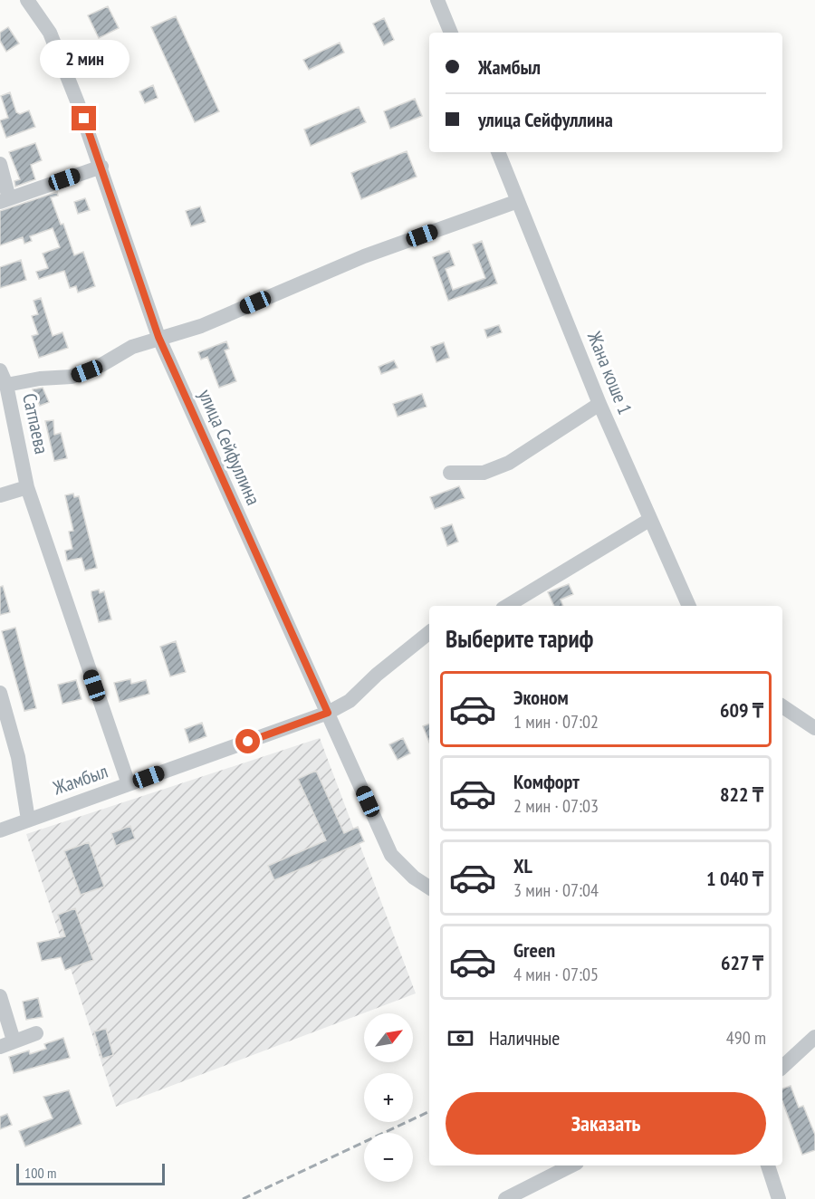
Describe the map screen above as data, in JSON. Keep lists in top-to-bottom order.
{
  "streets": {
    "street": [
      "Жана коше 1",
      "Сатпаева",
      "улица Сейфуллина",
      "Жамбыл"
    ]
  },
  "crossings": [
    ["Сатпаева", "Жамбыл"],
    ["улица Сейфуллина", "Жамбыл"]
  ],
  "scale_bar": "100 m",
  "north": "top right",
  "page": {
    "banner": ["Жамбыл", "улица Сейфуллина"],
    "bubble": "2 мин",
    "heading": "Выберите тариф",
    "list": [
      {
        "name": "Эконом",
        "note": "1 мин · 07:02",
        "value": "609 ₸"
      },
      {
        "name": "Комфорт",
        "note": "2 мин · 07:03",
        "value": "822 ₸"
      },
      {
        "name": "XL",
        "note": "3 мин · 07:04",
        "value": "1 040 ₸"
      },
      {
        "name": "Green",
        "note": "4 мин · 07:05",
        "value": "627 ₸"
      }
    ],
    "pay": ["Наличные", "490 m"],
    "map_buttons": ["+", "−"],
    "buttons": "Заказать",
    "scale": "100 m"
  }
}
